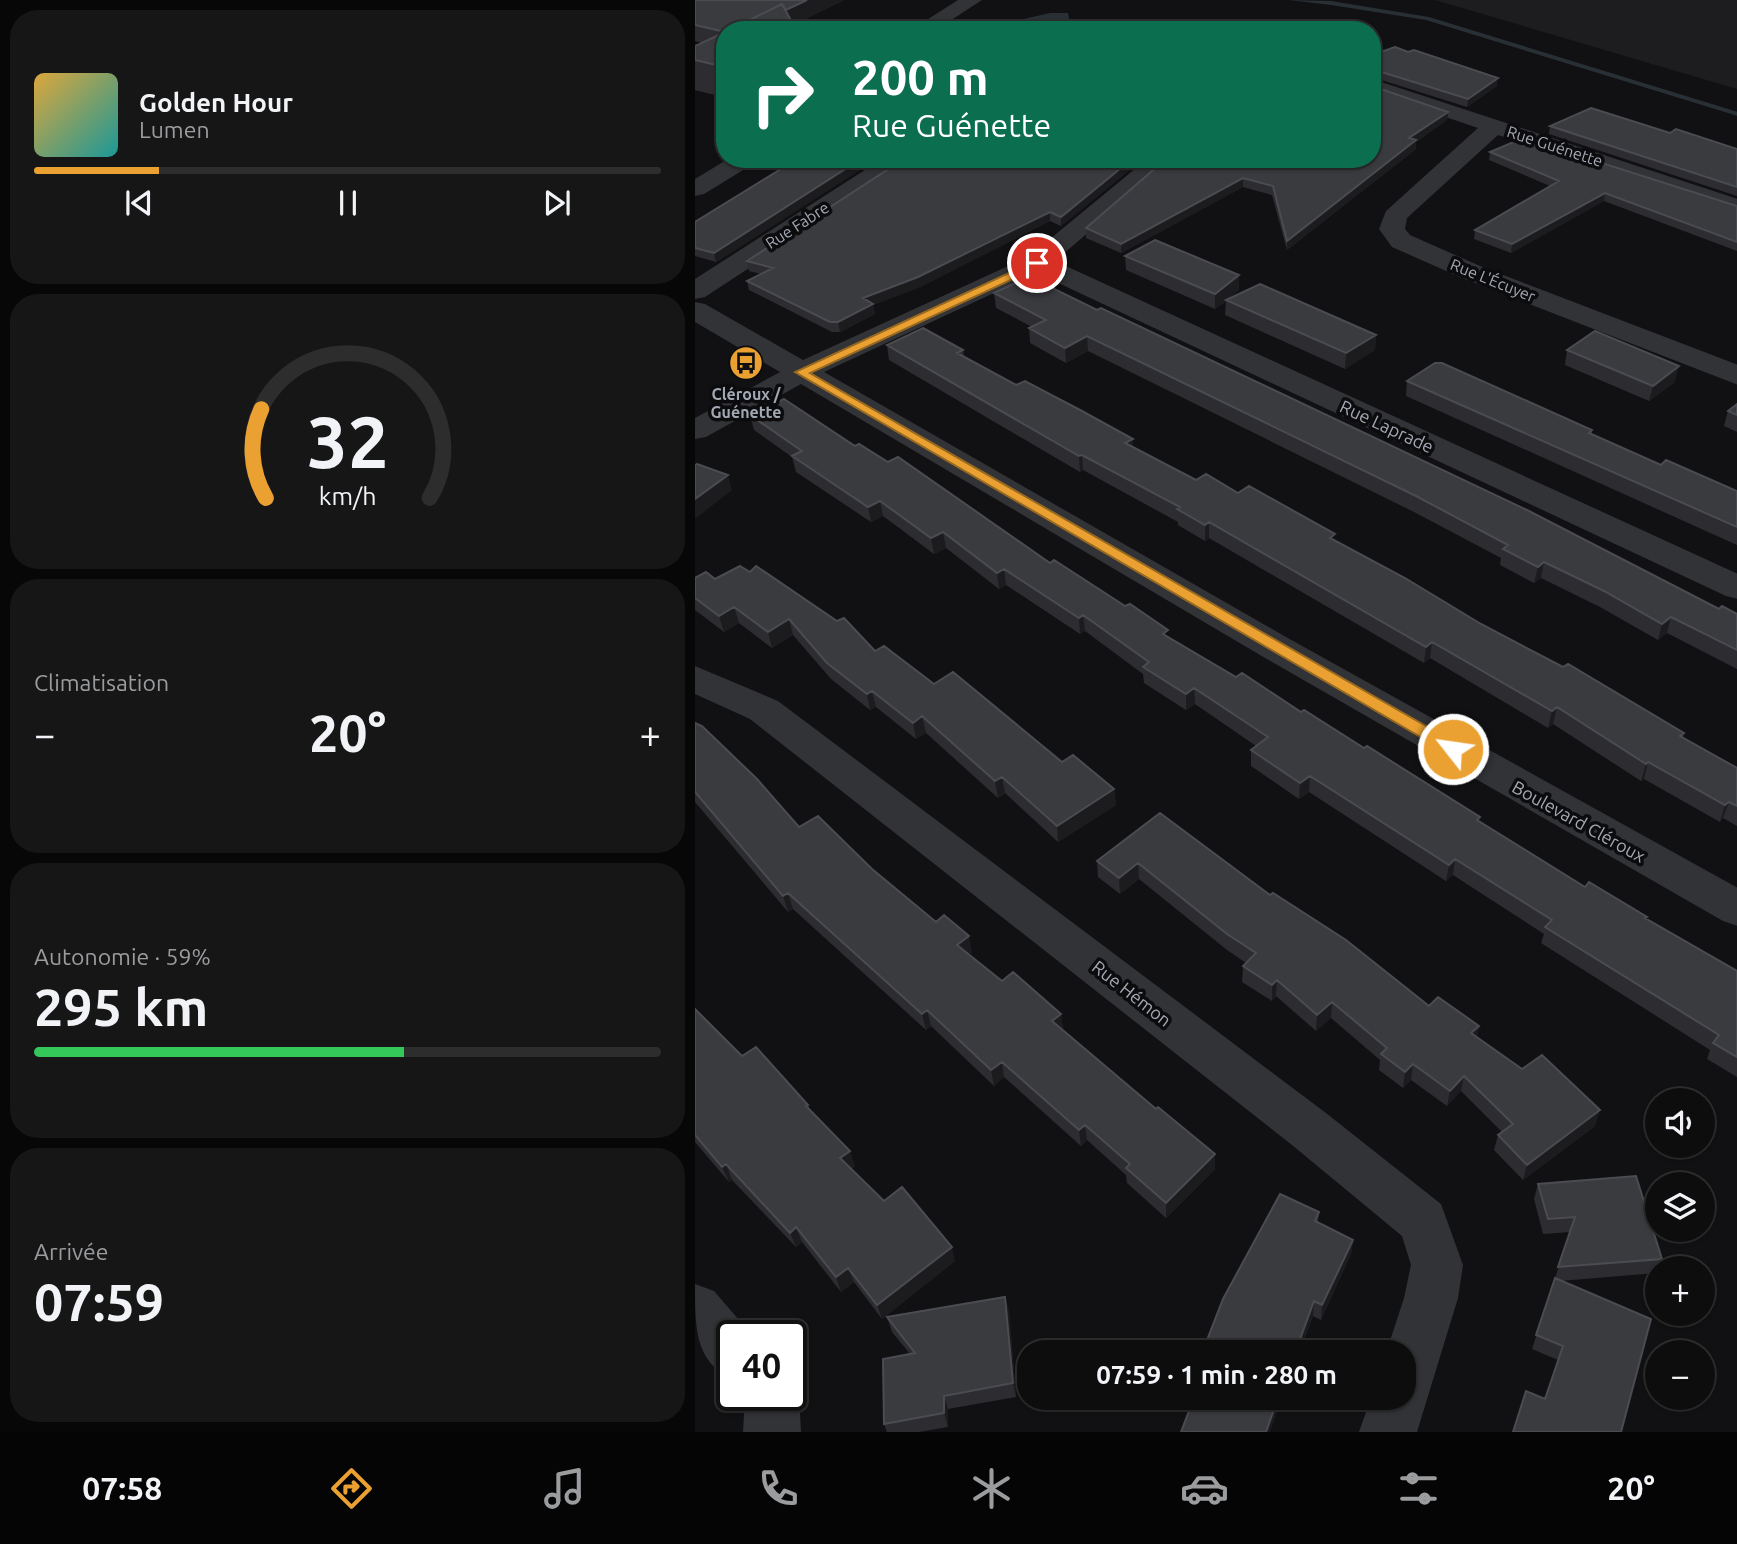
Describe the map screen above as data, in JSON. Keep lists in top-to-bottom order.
{
  "streets": {
    "street": [
      "Rue Guénette",
      "Rue Fabre",
      "Rue L'Écuyer",
      "Rue Laprade",
      "Boulevard Cléroux",
      "Rue Hémon"
    ]
  },
  "crossings": [
    ["Rue Guénette", "Rue L'Écuyer"]
  ],
  "places": {
    "bus stop": ["Cléroux / Guénette"]
  },
  "page": {
    "turn": ["200 m", "Rue Guénette"],
    "song": ["Golden Hour", "Lumen"],
    "tile": [
      "Climatisation",
      ["Autonomie · 59%", "295 km"],
      ["Arrivée", "07:59"]
    ],
    "heat": ["−", "20°", "+"],
    "map_buttons": ["+", "−"],
    "limit": "40",
    "trip": "07:59 · 1 min · 280 m",
    "tabs": ["07:58", "20°"],
    "gauge": ["32", "km/h"]
  }
}
